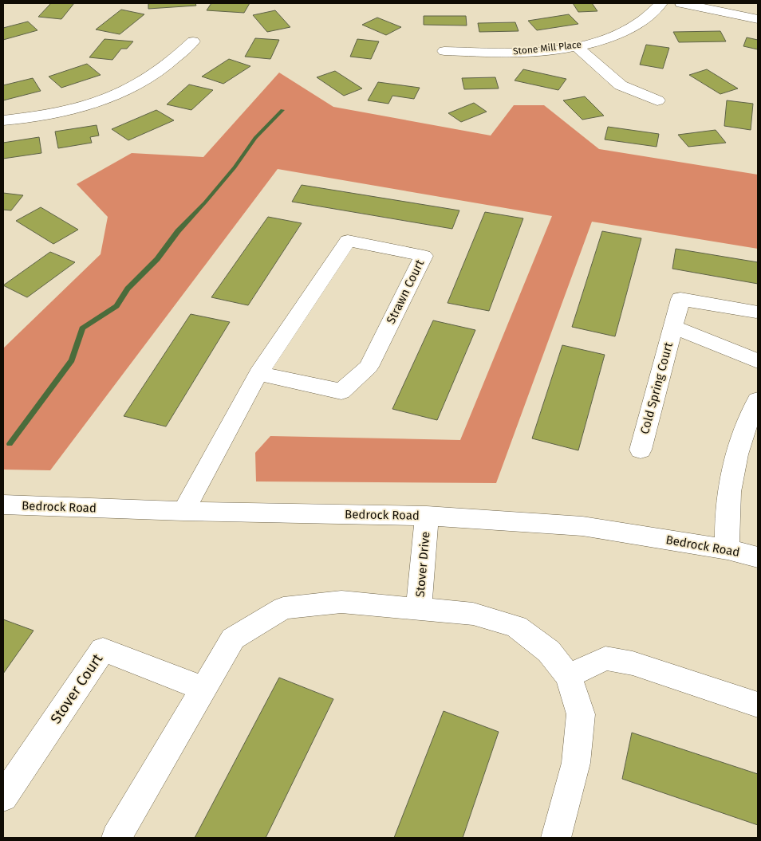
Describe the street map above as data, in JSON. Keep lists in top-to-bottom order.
{
  "streets": {
    "street": [
      "Stone Mill Place",
      "Strawn Court",
      "Cold Spring Court",
      "Bedrock Road",
      "Stover Drive",
      "Stover Court"
    ]
  },
  "crossings": [
    ["Strawn Court", "Bedrock Road"],
    ["Bedrock Road", "Stover Drive"]
  ]
}
